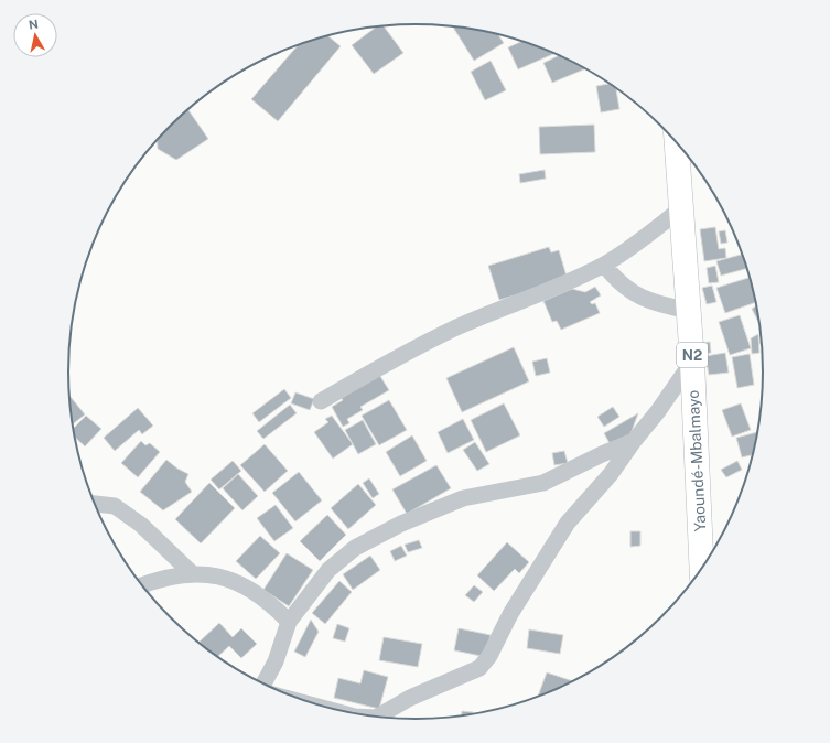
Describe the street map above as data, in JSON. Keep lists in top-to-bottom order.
{
  "streets": {
    "highway": ["N2", "Yaoundé-Mbalmayo"]
  },
  "north": "top"
}
